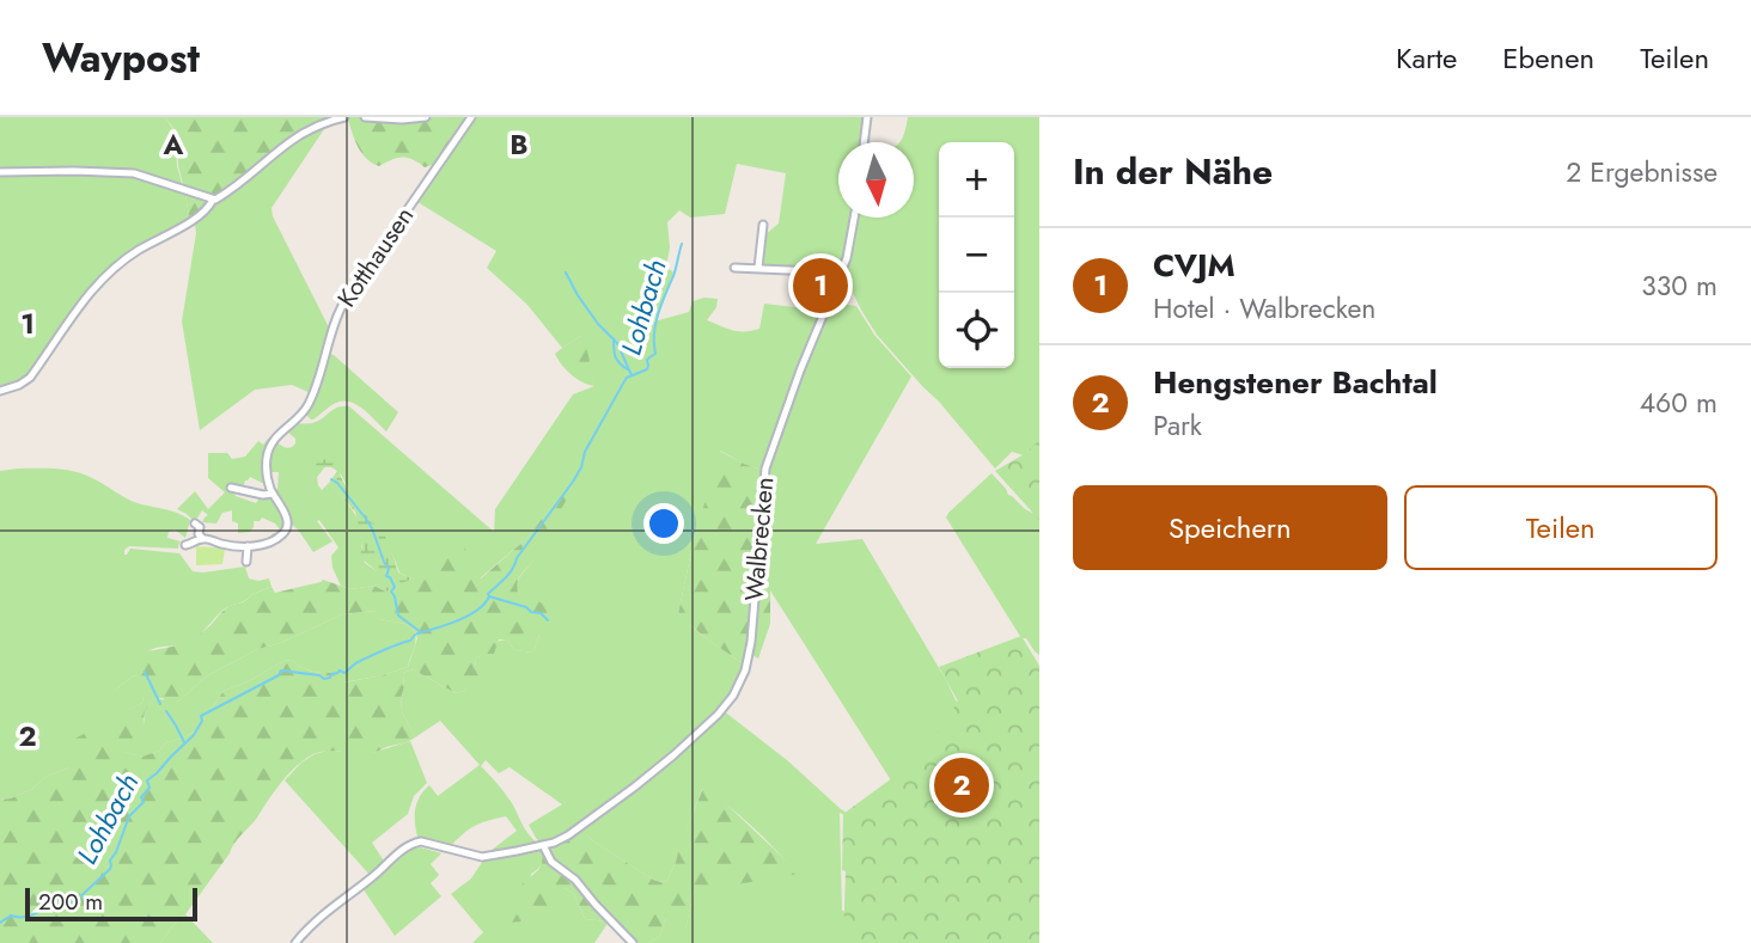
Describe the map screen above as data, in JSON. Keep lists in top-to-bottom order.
{
  "streets": {
    "street": ["Kotthausen", "Walbrecken"]
  },
  "water": ["Lohbach"],
  "scale_bar": "200 m",
  "north": "bottom",
  "page": {
    "header": "Waypost",
    "nav": ["Karte", "Ebenen", "Teilen"],
    "heading": ["In der Nähe", "2 Ergebnisse"],
    "map_buttons": ["+", "−"],
    "list": [
      {
        "mark": "1",
        "name": "CVJM",
        "note": "Hotel · Walbrecken",
        "value": "330 m"
      },
      {
        "mark": "2",
        "name": "Hengstener Bachtal",
        "note": "Park",
        "value": "460 m"
      }
    ],
    "pins": ["1", "2"],
    "buttons": ["Speichern", "Teilen"],
    "scale": "200 m"
  },
  "grid": {
    "columns": ["A", "B"],
    "rows": ["1", "2"]
  }
}
